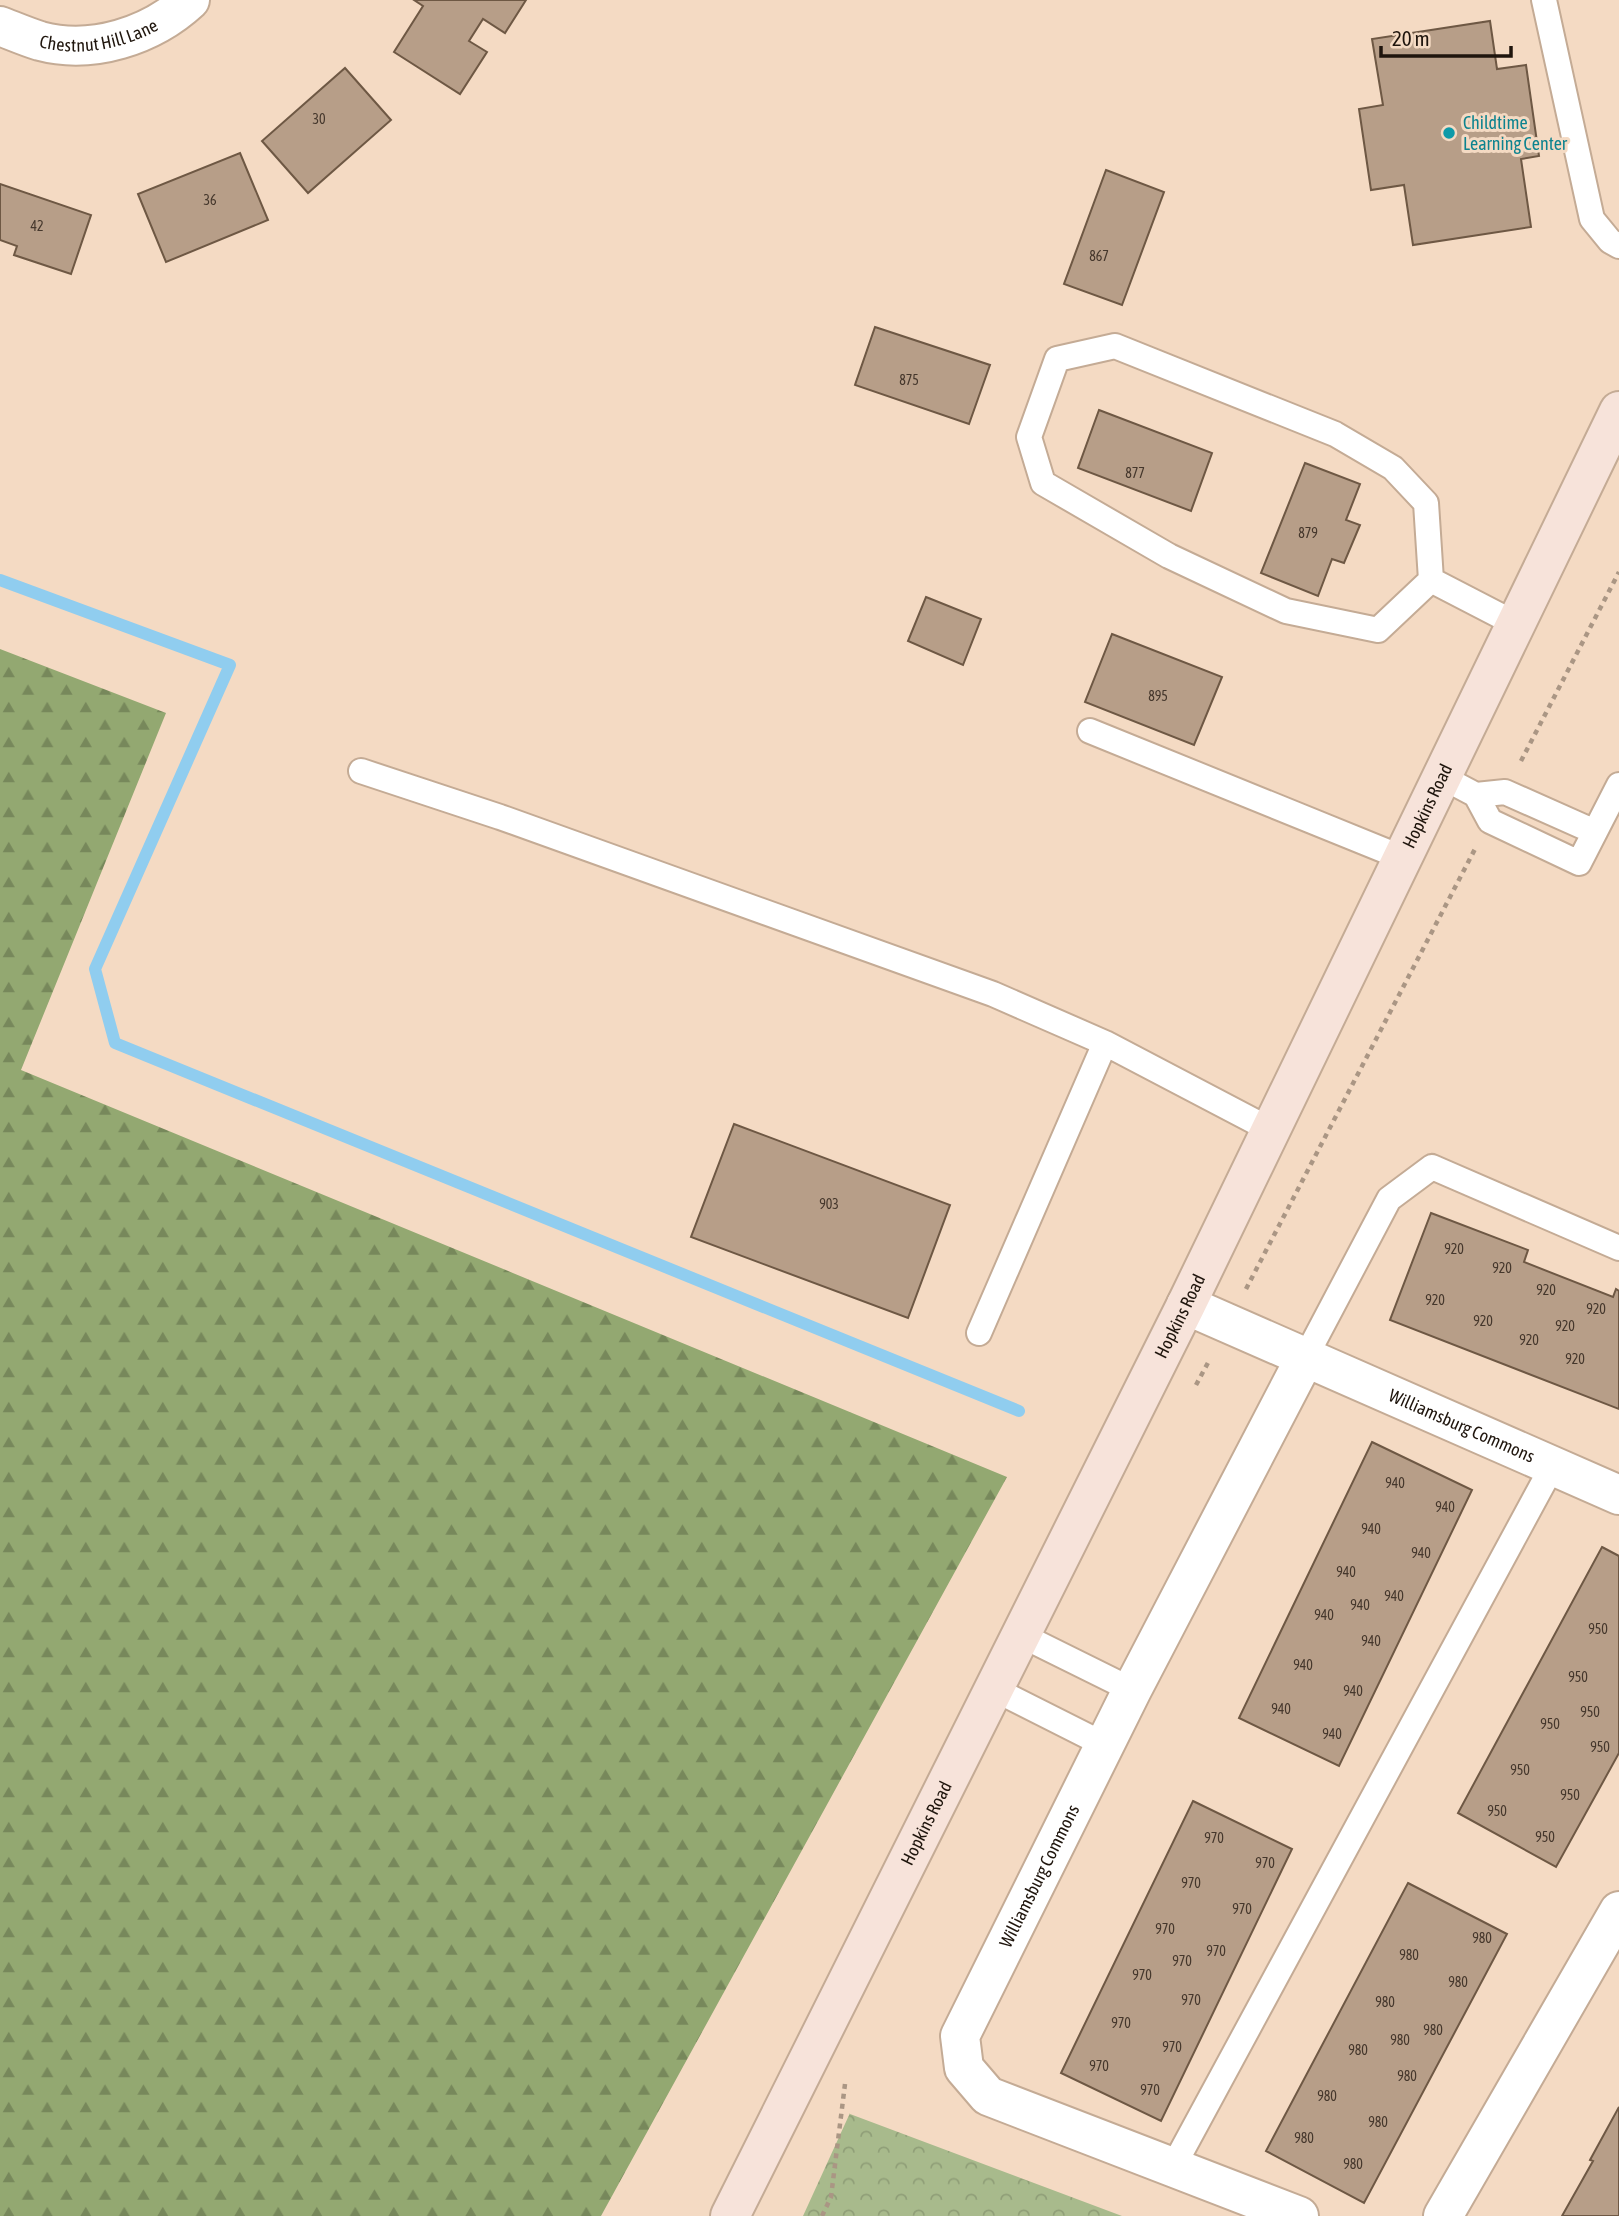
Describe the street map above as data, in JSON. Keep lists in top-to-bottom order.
{
  "streets": {
    "street": ["Chestnut Hill Lane", "Hopkins Road", "Williamsburg Commons"]
  },
  "crossings": [
    ["Hopkins Road", "Williamsburg Commons"]
  ],
  "places": ["Childtime Learning Center"],
  "house_numbers": [
    "30",
    "36",
    "42",
    "867",
    "875",
    "877",
    "879",
    "895",
    "903",
    "920",
    "920",
    "920",
    "920",
    "920",
    "920",
    "920",
    "920",
    "920",
    "940",
    "940",
    "940",
    "940",
    "940",
    "940",
    "940",
    "940",
    "950",
    "940",
    "940",
    "950",
    "940",
    "940",
    "950",
    "950",
    "940",
    "950",
    "950",
    "950",
    "950",
    "950",
    "970",
    "970",
    "970",
    "970",
    "970",
    "980",
    "970",
    "980",
    "970",
    "970",
    "980",
    "970",
    "980",
    "970",
    "980",
    "980",
    "970",
    "980",
    "970",
    "980",
    "970",
    "980",
    "980",
    "980",
    "980"
  ],
  "scale_bar": "20 m"
}
